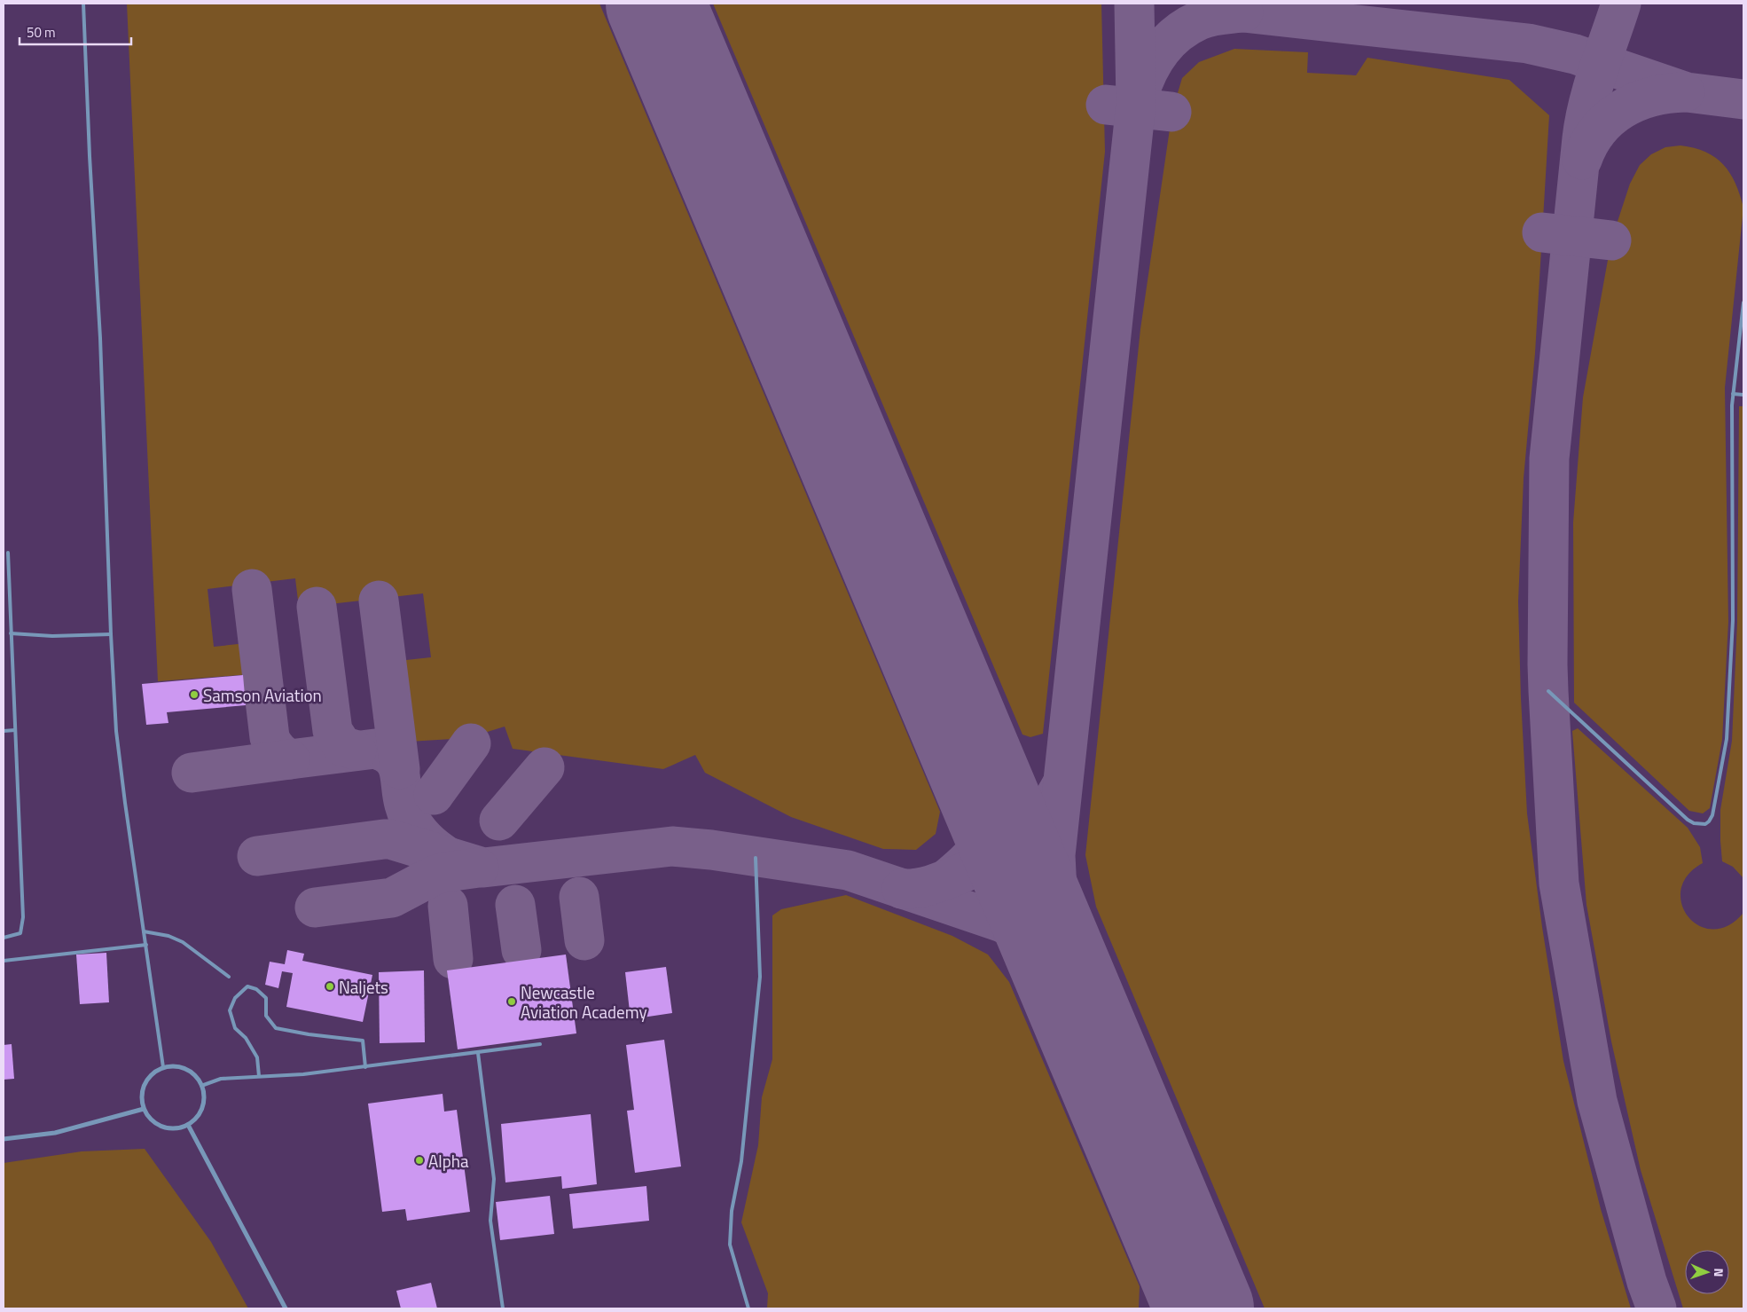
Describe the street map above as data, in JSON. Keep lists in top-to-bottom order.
{
  "places": [
    "Samson Aviation",
    "Naljets",
    "Newcastle Aviation Academy",
    "Alpha"
  ],
  "scale_bar": "50 m",
  "north": "right"
}
